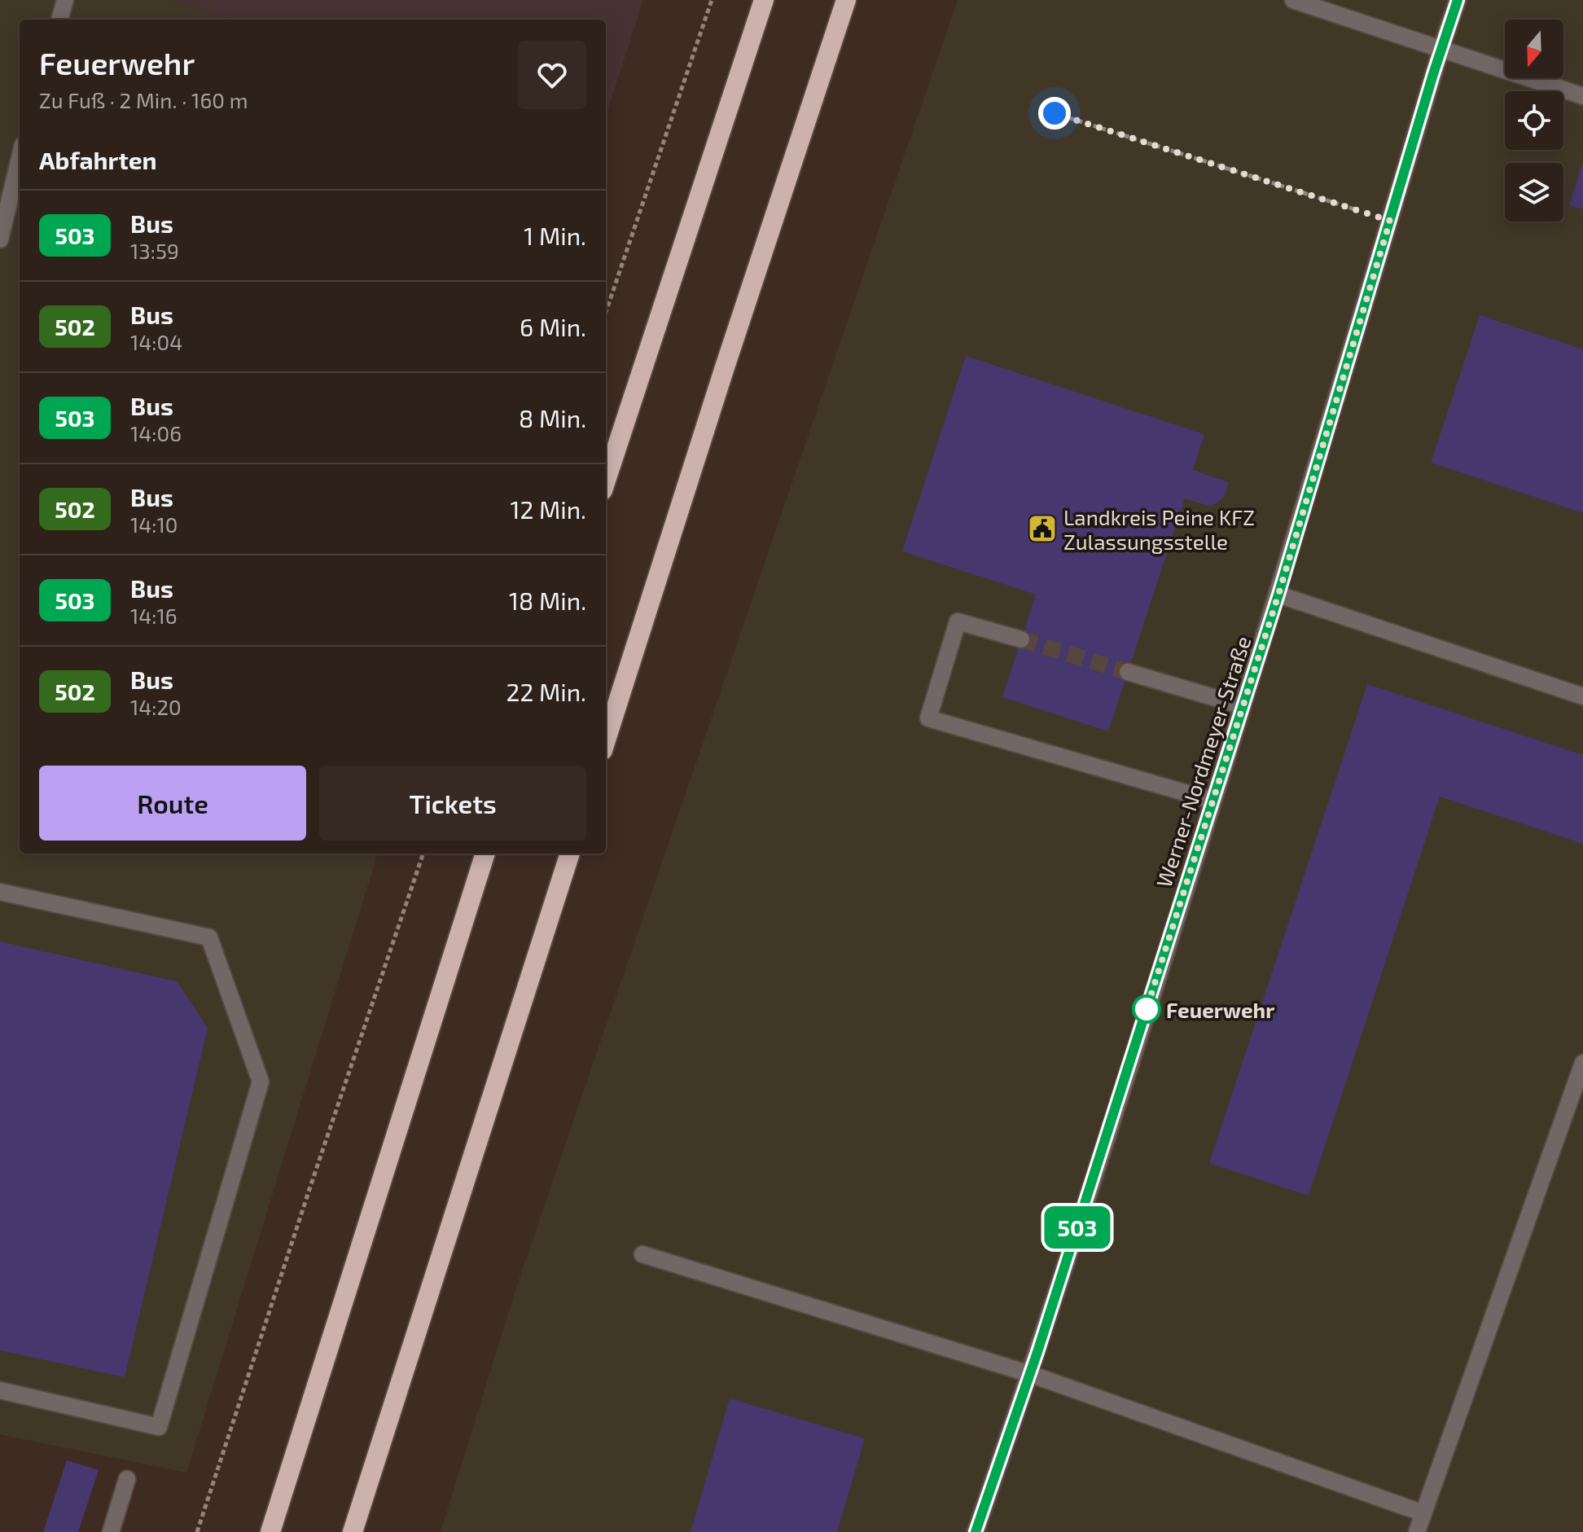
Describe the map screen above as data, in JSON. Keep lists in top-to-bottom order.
{
  "streets": {
    "street": ["Werner-Nordmeyer-Straße"]
  },
  "places": {
    "public building": ["Landkreis Peine KFZ Zulassungsstelle"],
    "other": ["Feuerwehr"]
  },
  "lines": ["bus line 503"],
  "north": "bottom",
  "page": {
    "on_map": "503",
    "heading": [
      ["Feuerwehr", "Zu Fuß · 2 Min. · 160 m"],
      "Abfahrten"
    ],
    "list": [
      {
        "mark": "503",
        "name": "Bus",
        "note": "13:59",
        "value": "1 Min."
      },
      {
        "mark": "502",
        "name": "Bus",
        "note": "14:04",
        "value": "6 Min."
      },
      {
        "mark": "503",
        "name": "Bus",
        "note": "14:06",
        "value": "8 Min."
      },
      {
        "mark": "502",
        "name": "Bus",
        "note": "14:10",
        "value": "12 Min."
      },
      {
        "mark": "503",
        "name": "Bus",
        "note": "14:16",
        "value": "18 Min."
      },
      {
        "mark": "502",
        "name": "Bus",
        "note": "14:20",
        "value": "22 Min."
      }
    ],
    "buttons": ["Route", "Tickets"]
  }
}
